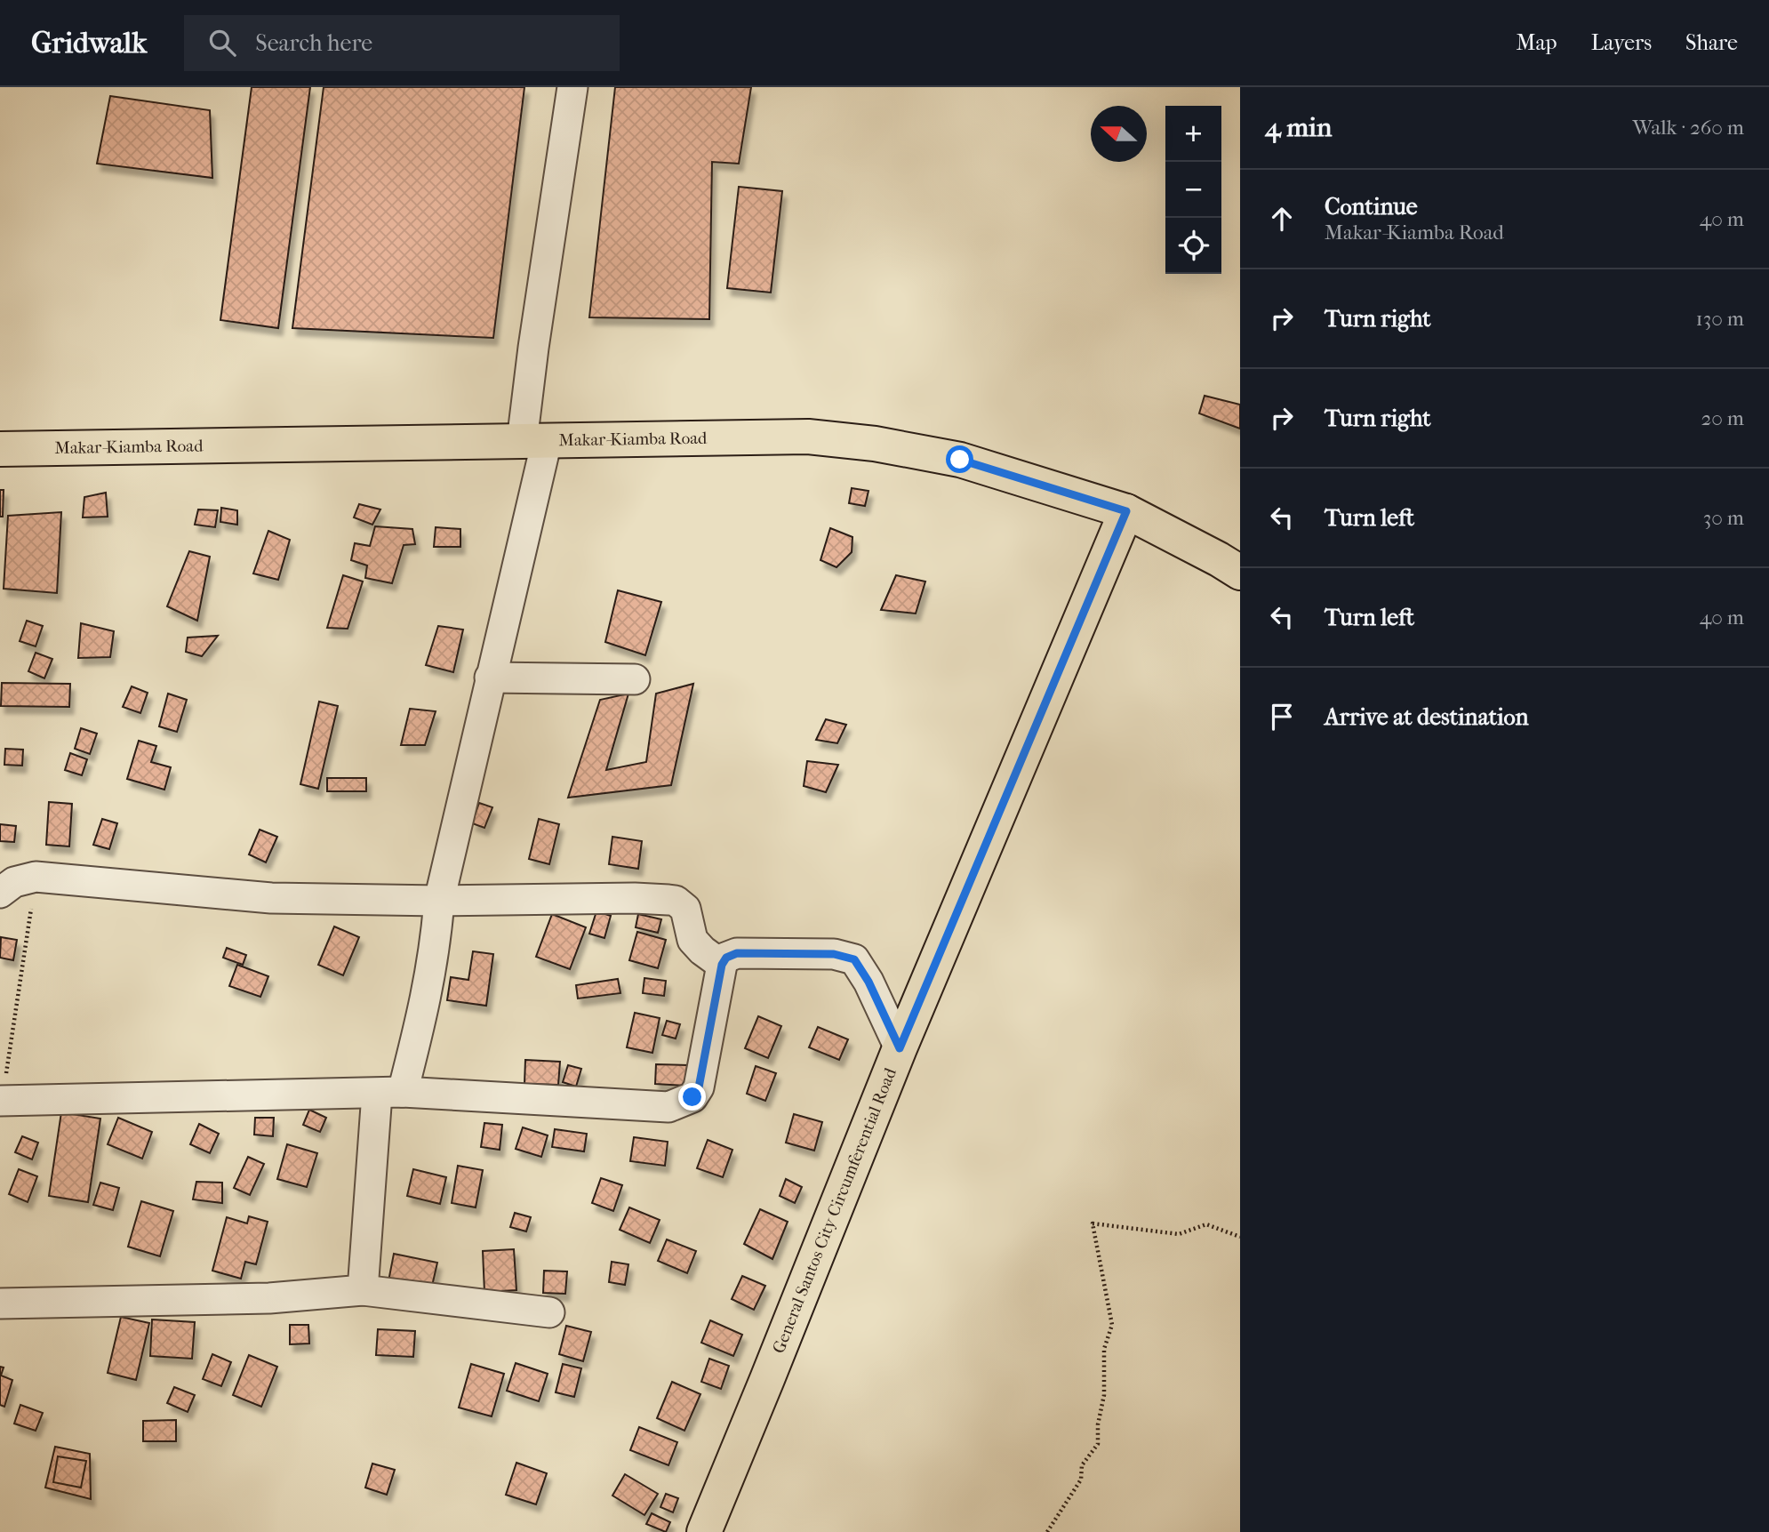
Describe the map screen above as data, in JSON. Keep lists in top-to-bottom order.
{
  "streets": {
    "main road": ["Makar-Kiamba Road", "General Santos City Circumferential Road"]
  },
  "crossings": [
    ["Makar-Kiamba Road", "General Santos City Circumferential Road"]
  ],
  "north": "left",
  "page": {
    "header": "Gridwalk",
    "search": "Search here",
    "nav": ["Map", "Layers", "Share"],
    "heading": ["4 min", "Walk · 260 m"],
    "map_buttons": ["+", "−"],
    "list": [
      ["Continue", "Makar-Kiamba Road", "40 m"],
      ["Turn right", "130 m"],
      ["Turn right", "20 m"],
      ["Turn left", "30 m"],
      ["Turn left", "40 m"],
      "Arrive at destination"
    ]
  }
}
